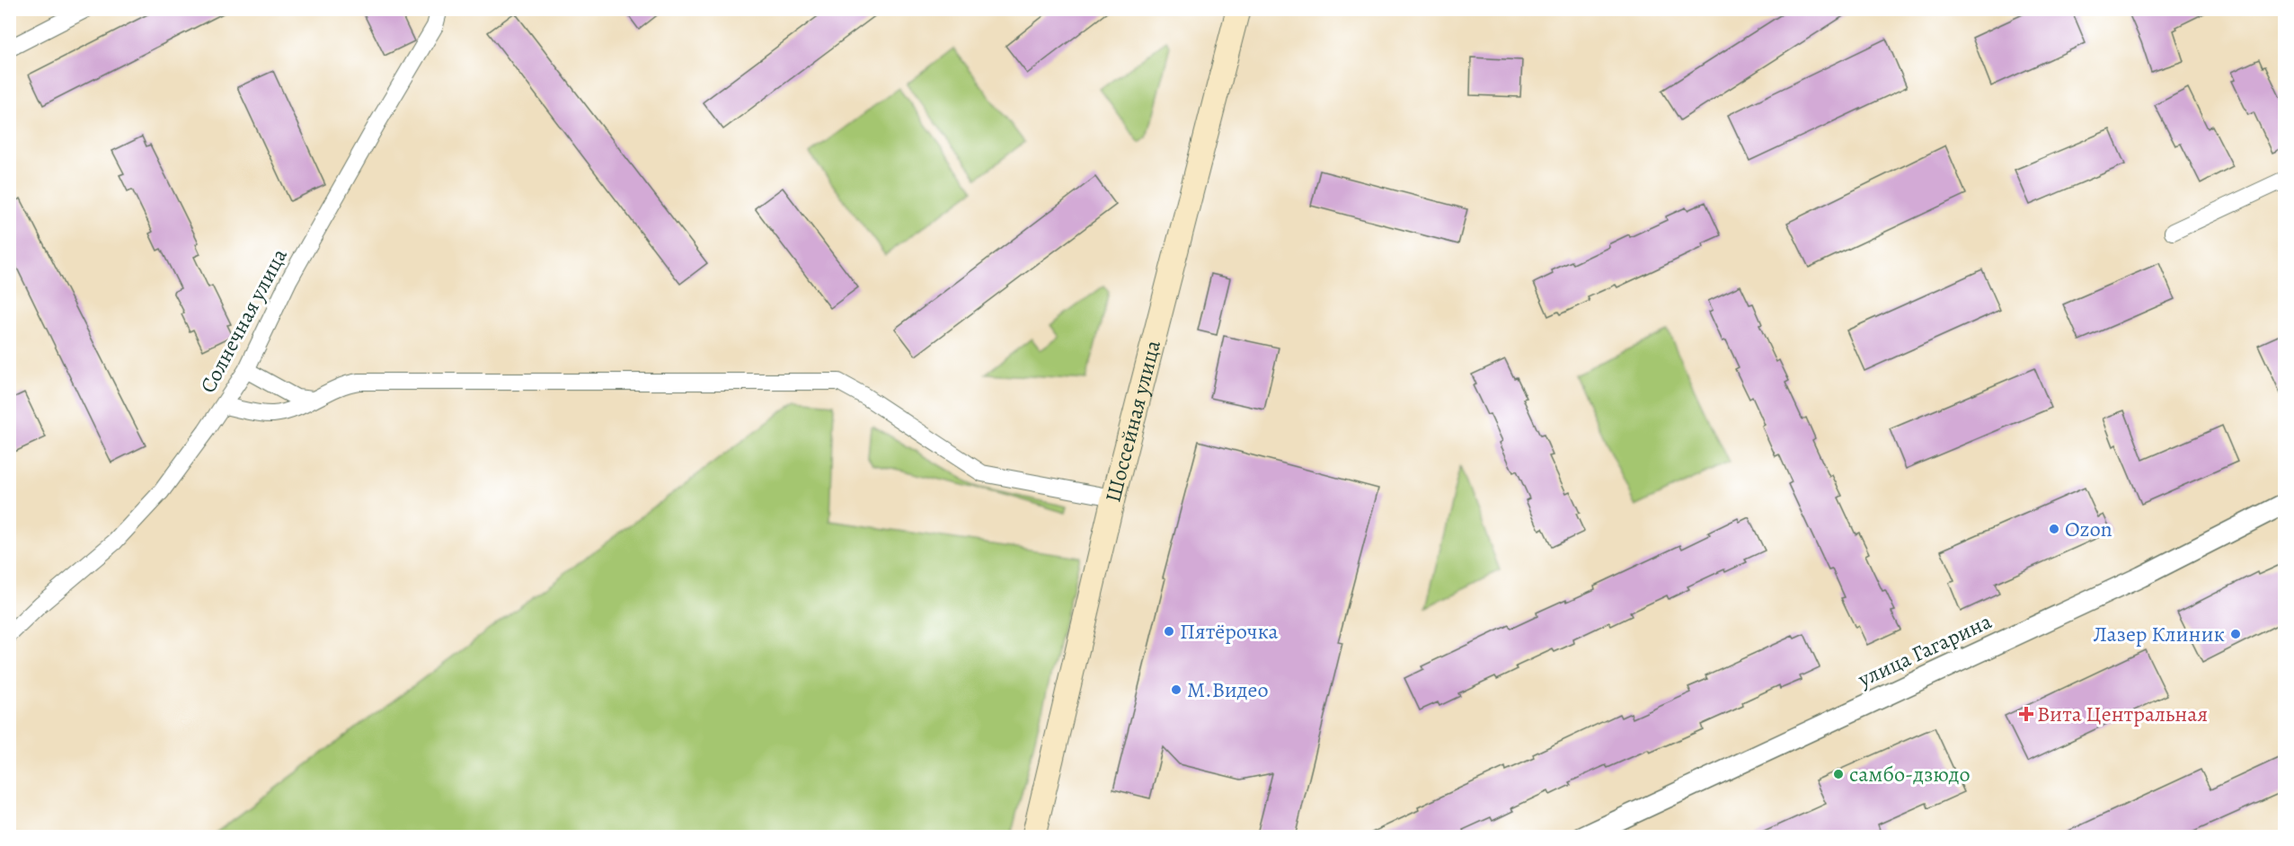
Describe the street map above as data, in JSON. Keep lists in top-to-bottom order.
{
  "streets": {
    "main road": ["Шоссейная улица"],
    "street": ["Солнечная улица", "улица Гагарина"]
  },
  "places": {
    "other": [
      "Ozon",
      "Пятёрочка",
      "Лазер Клиник",
      "М.Видео",
      "самбо-дзюдо"
    ],
    "health": ["Вита Центральная"]
  }
}
